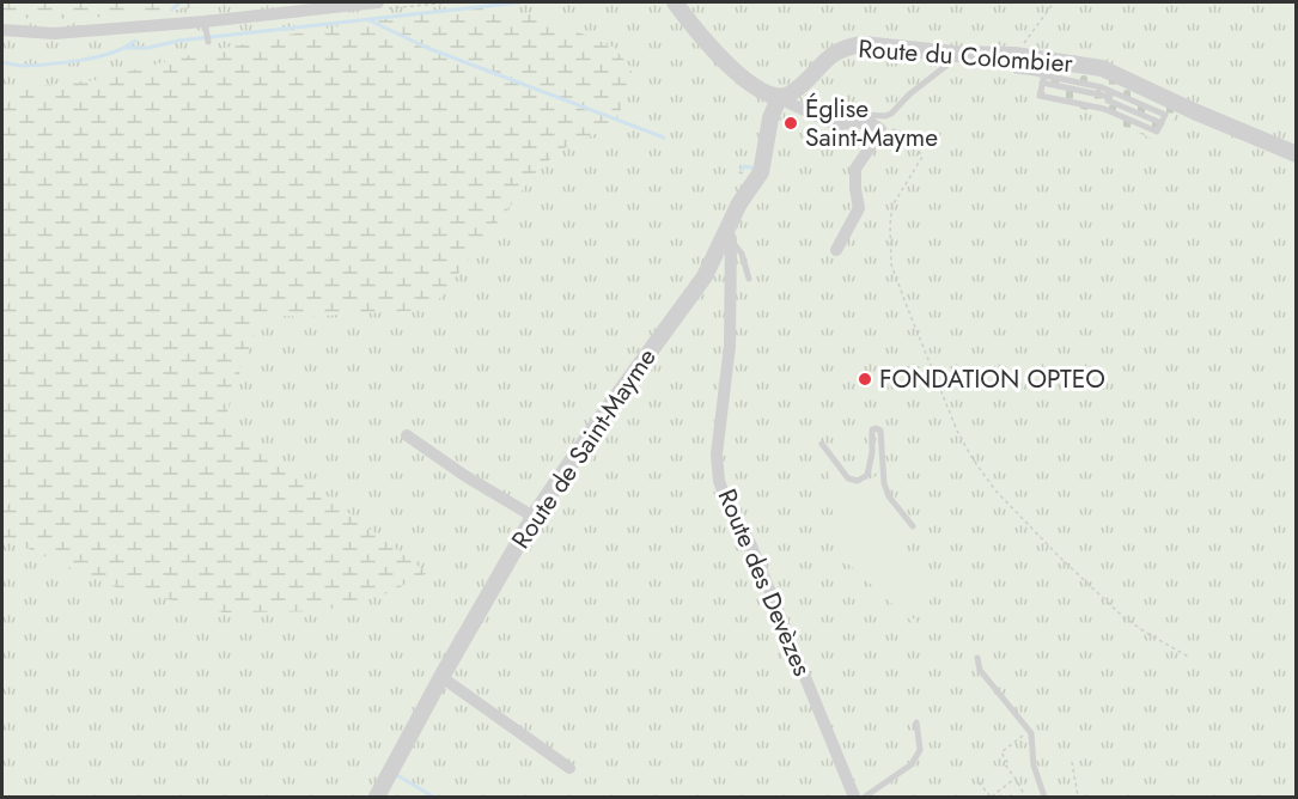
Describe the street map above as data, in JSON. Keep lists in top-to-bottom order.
{
  "streets": {
    "street": ["Route du Colombier", "Route de Saint-Mayme", "Route des Devèzes"]
  },
  "crossings": [
    ["Route du Colombier", "Route de Saint-Mayme"],
    ["Route de Saint-Mayme", "Route des Devèzes"]
  ],
  "places": ["Église Saint-Mayme", "FONDATION OPTEO"]
}
